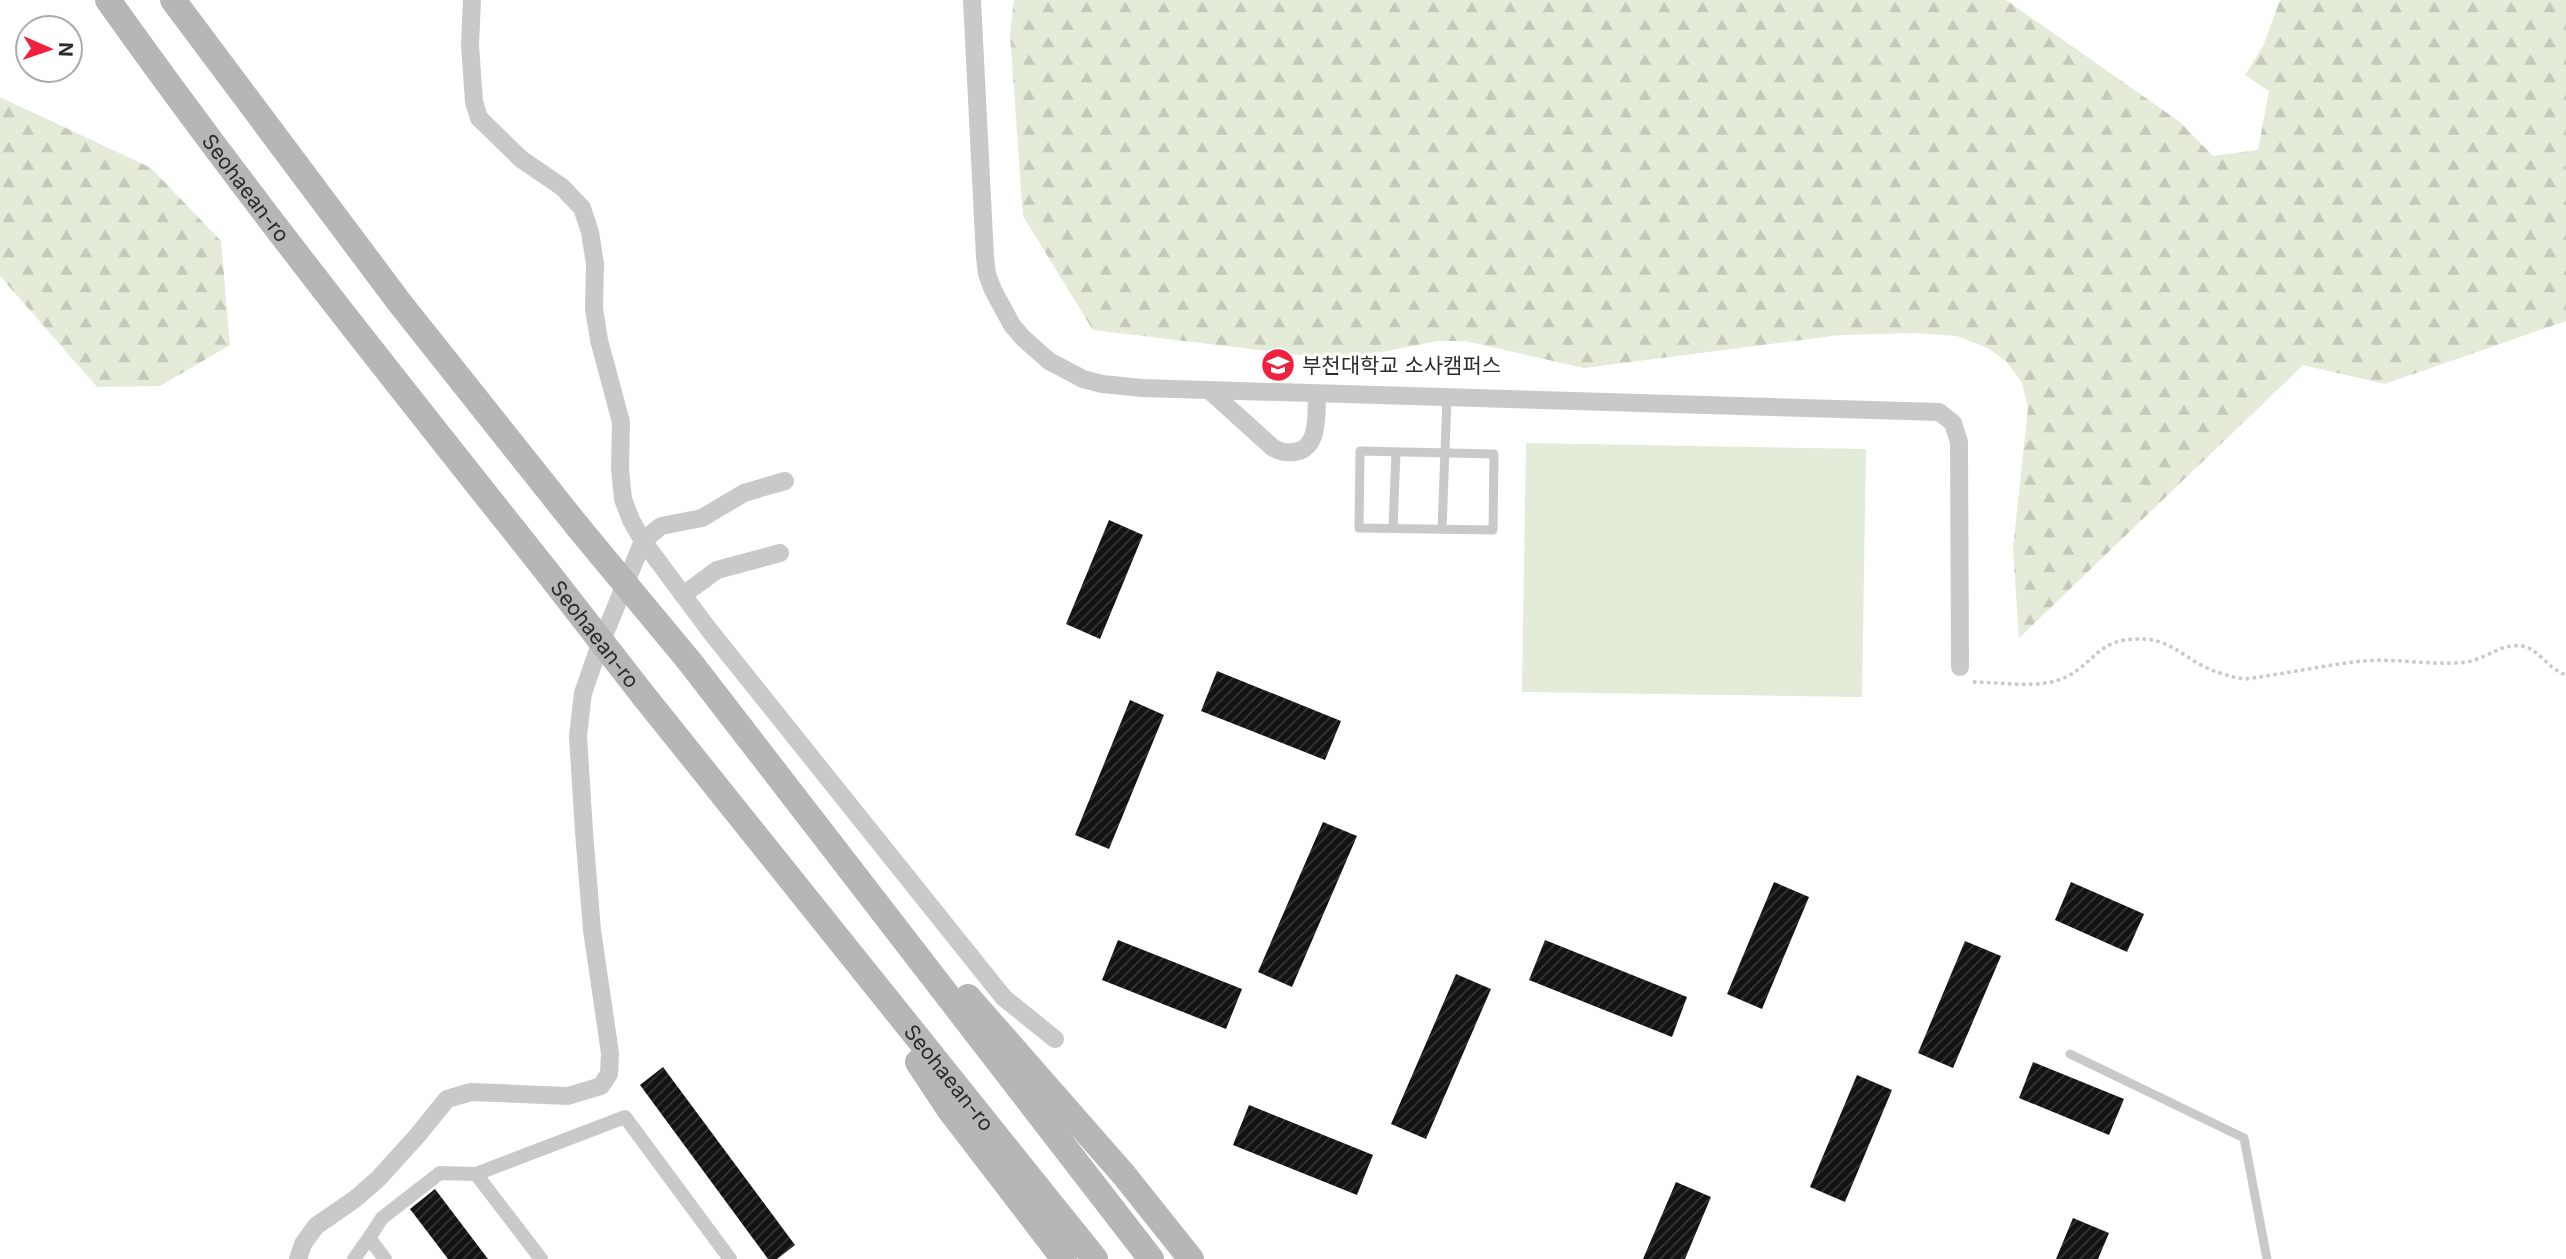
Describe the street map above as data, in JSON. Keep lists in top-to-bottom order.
{
  "streets": {
    "main road": ["Seohaean-ro"]
  },
  "places": {
    "school or university": ["부천대학교 소사캠퍼스"]
  },
  "north": "right"
}
